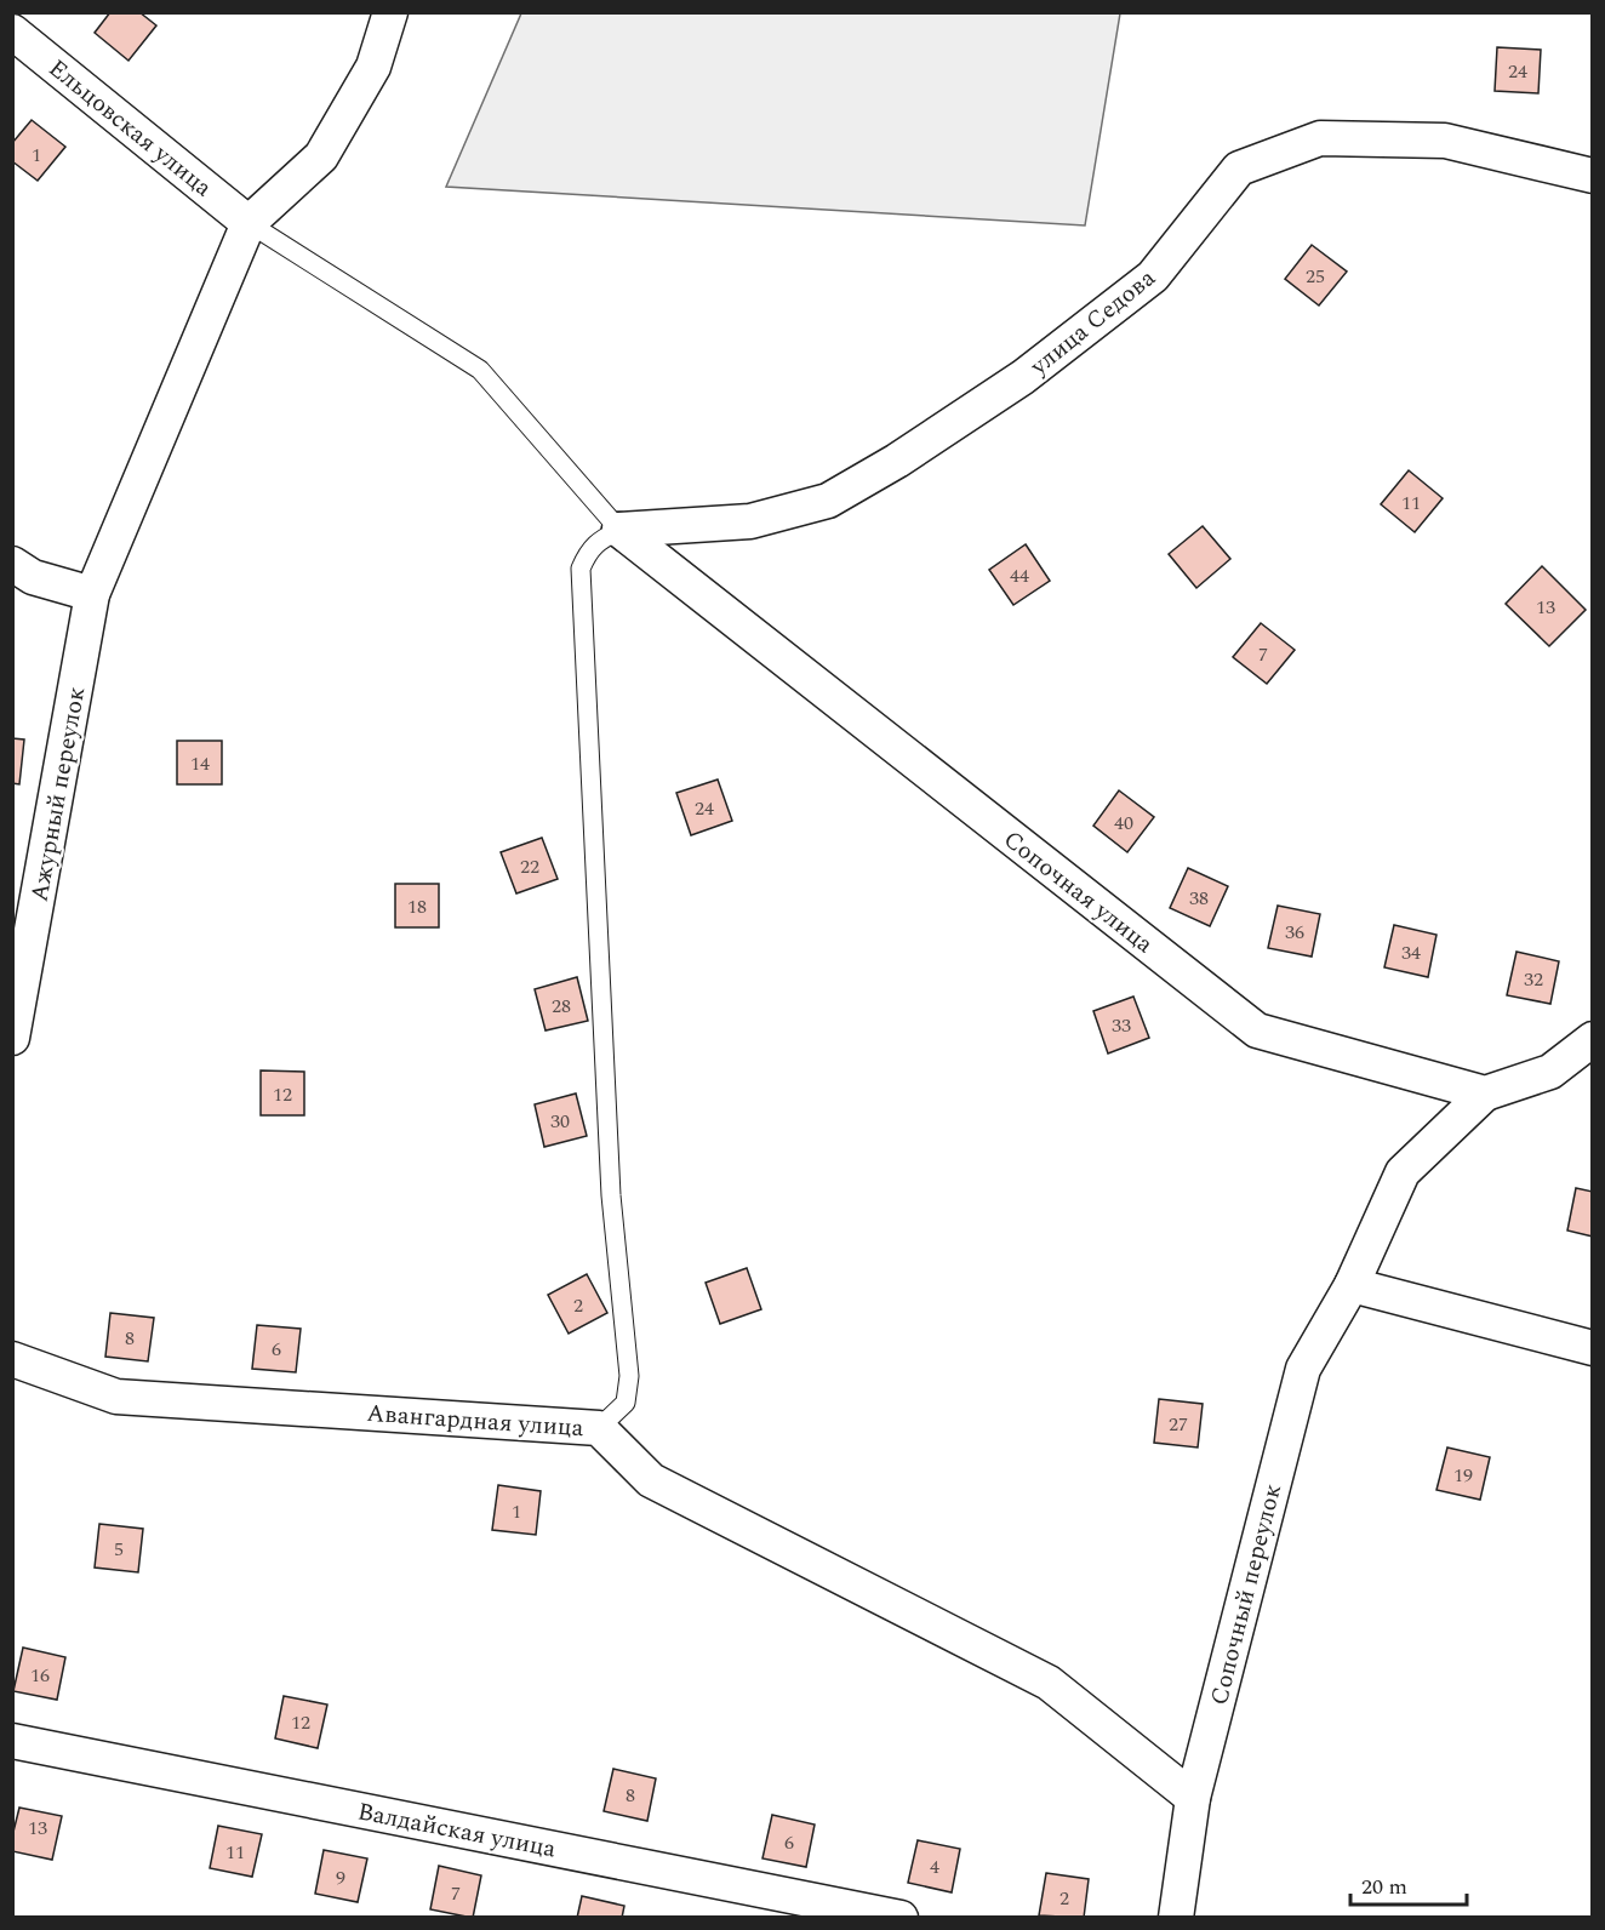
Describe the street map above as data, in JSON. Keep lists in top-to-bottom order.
{
  "streets": {
    "street": [
      "Ельцовская улица",
      "улица Седова",
      "Ажурный переулок",
      "Сопочная улица",
      "Авангардная улица",
      "Сопочный переулок",
      "Валдайская улица"
    ]
  },
  "crossings": [
    ["Ельцовская улица", "Ажурный переулок"],
    ["улица Седова", "Сопочная улица"],
    ["Сопочная улица", "Сопочный переулок"],
    ["Авангардная улица", "Сопочный переулок"]
  ],
  "house_numbers": [
    "24",
    "1",
    "25",
    "11",
    "44",
    "13",
    "7",
    "14",
    "24",
    "40",
    "22",
    "38",
    "18",
    "36",
    "34",
    "32",
    "28",
    "33",
    "12",
    "30",
    "2",
    "8",
    "6",
    "27",
    "19",
    "1",
    "5",
    "16",
    "12",
    "8",
    "13",
    "6",
    "11",
    "4",
    "9",
    "7",
    "2"
  ],
  "scale_bar": "20 m"
}
